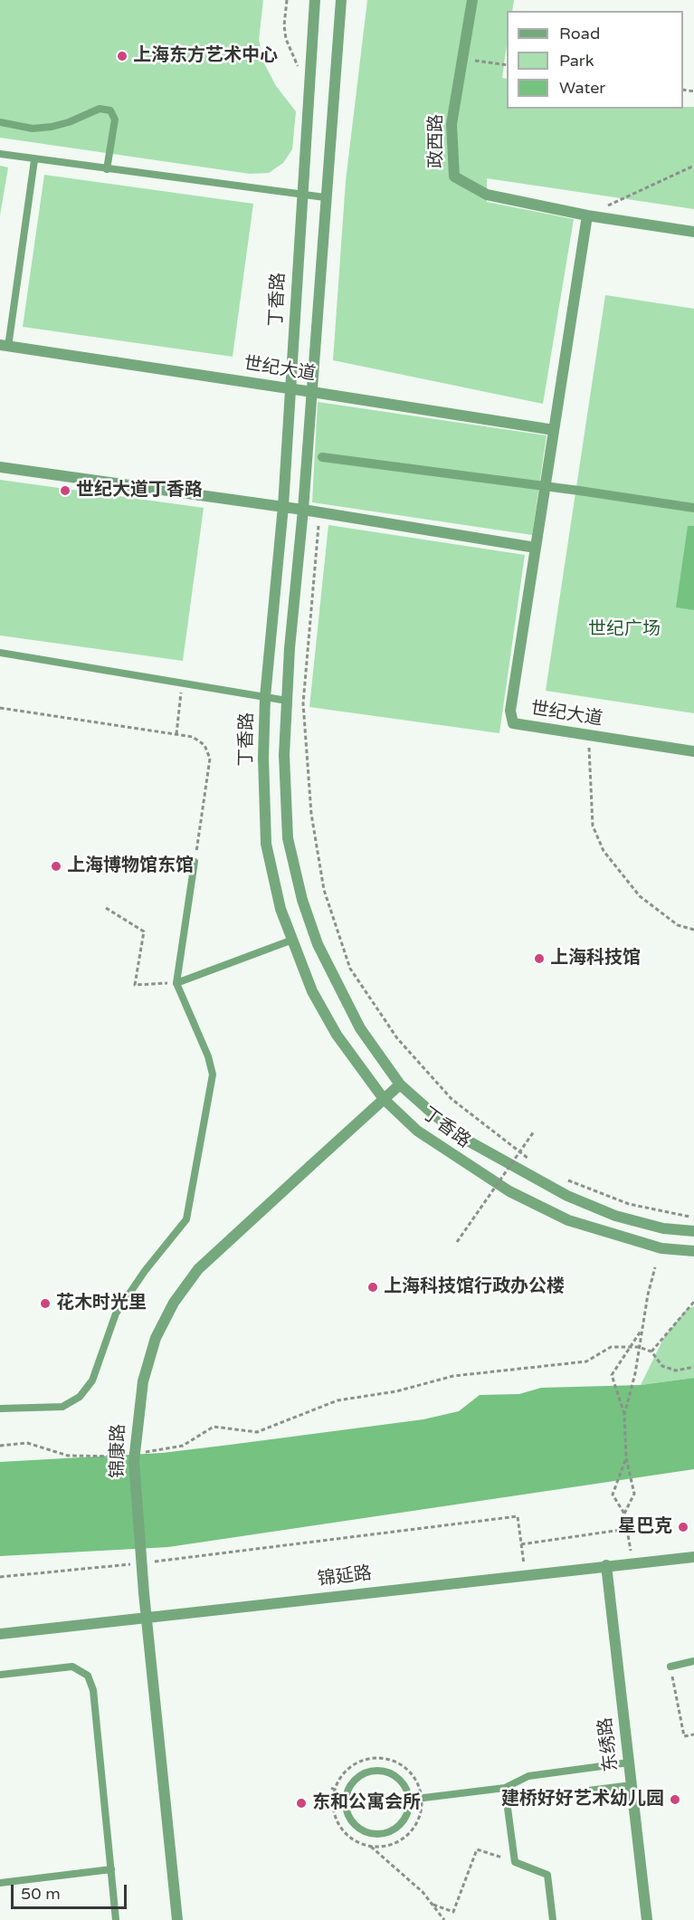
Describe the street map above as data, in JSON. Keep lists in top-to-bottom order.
{
  "streets": {
    "street": [
      "政西路",
      "丁香路",
      "世纪大道",
      "锦康路",
      "锦延路",
      "东绣路"
    ]
  },
  "crossings": [
    ["政西路", "世纪大道"],
    ["丁香路", "世纪大道"],
    ["丁香路", "锦康路"],
    ["锦康路", "锦延路"],
    ["锦延路", "东绣路"]
  ],
  "parks": ["世纪广场"],
  "places": [
    "上海东方艺术中心",
    "世纪大道丁香路",
    "上海博物馆东馆",
    "上海科技馆",
    "上海科技馆行政办公楼",
    "花木时光里",
    "星巴克",
    "建桥好好艺术幼儿园",
    "东和公寓会所"
  ],
  "legend": ["Road", "Park", "Water"],
  "scale_bar": "50 m"
}
